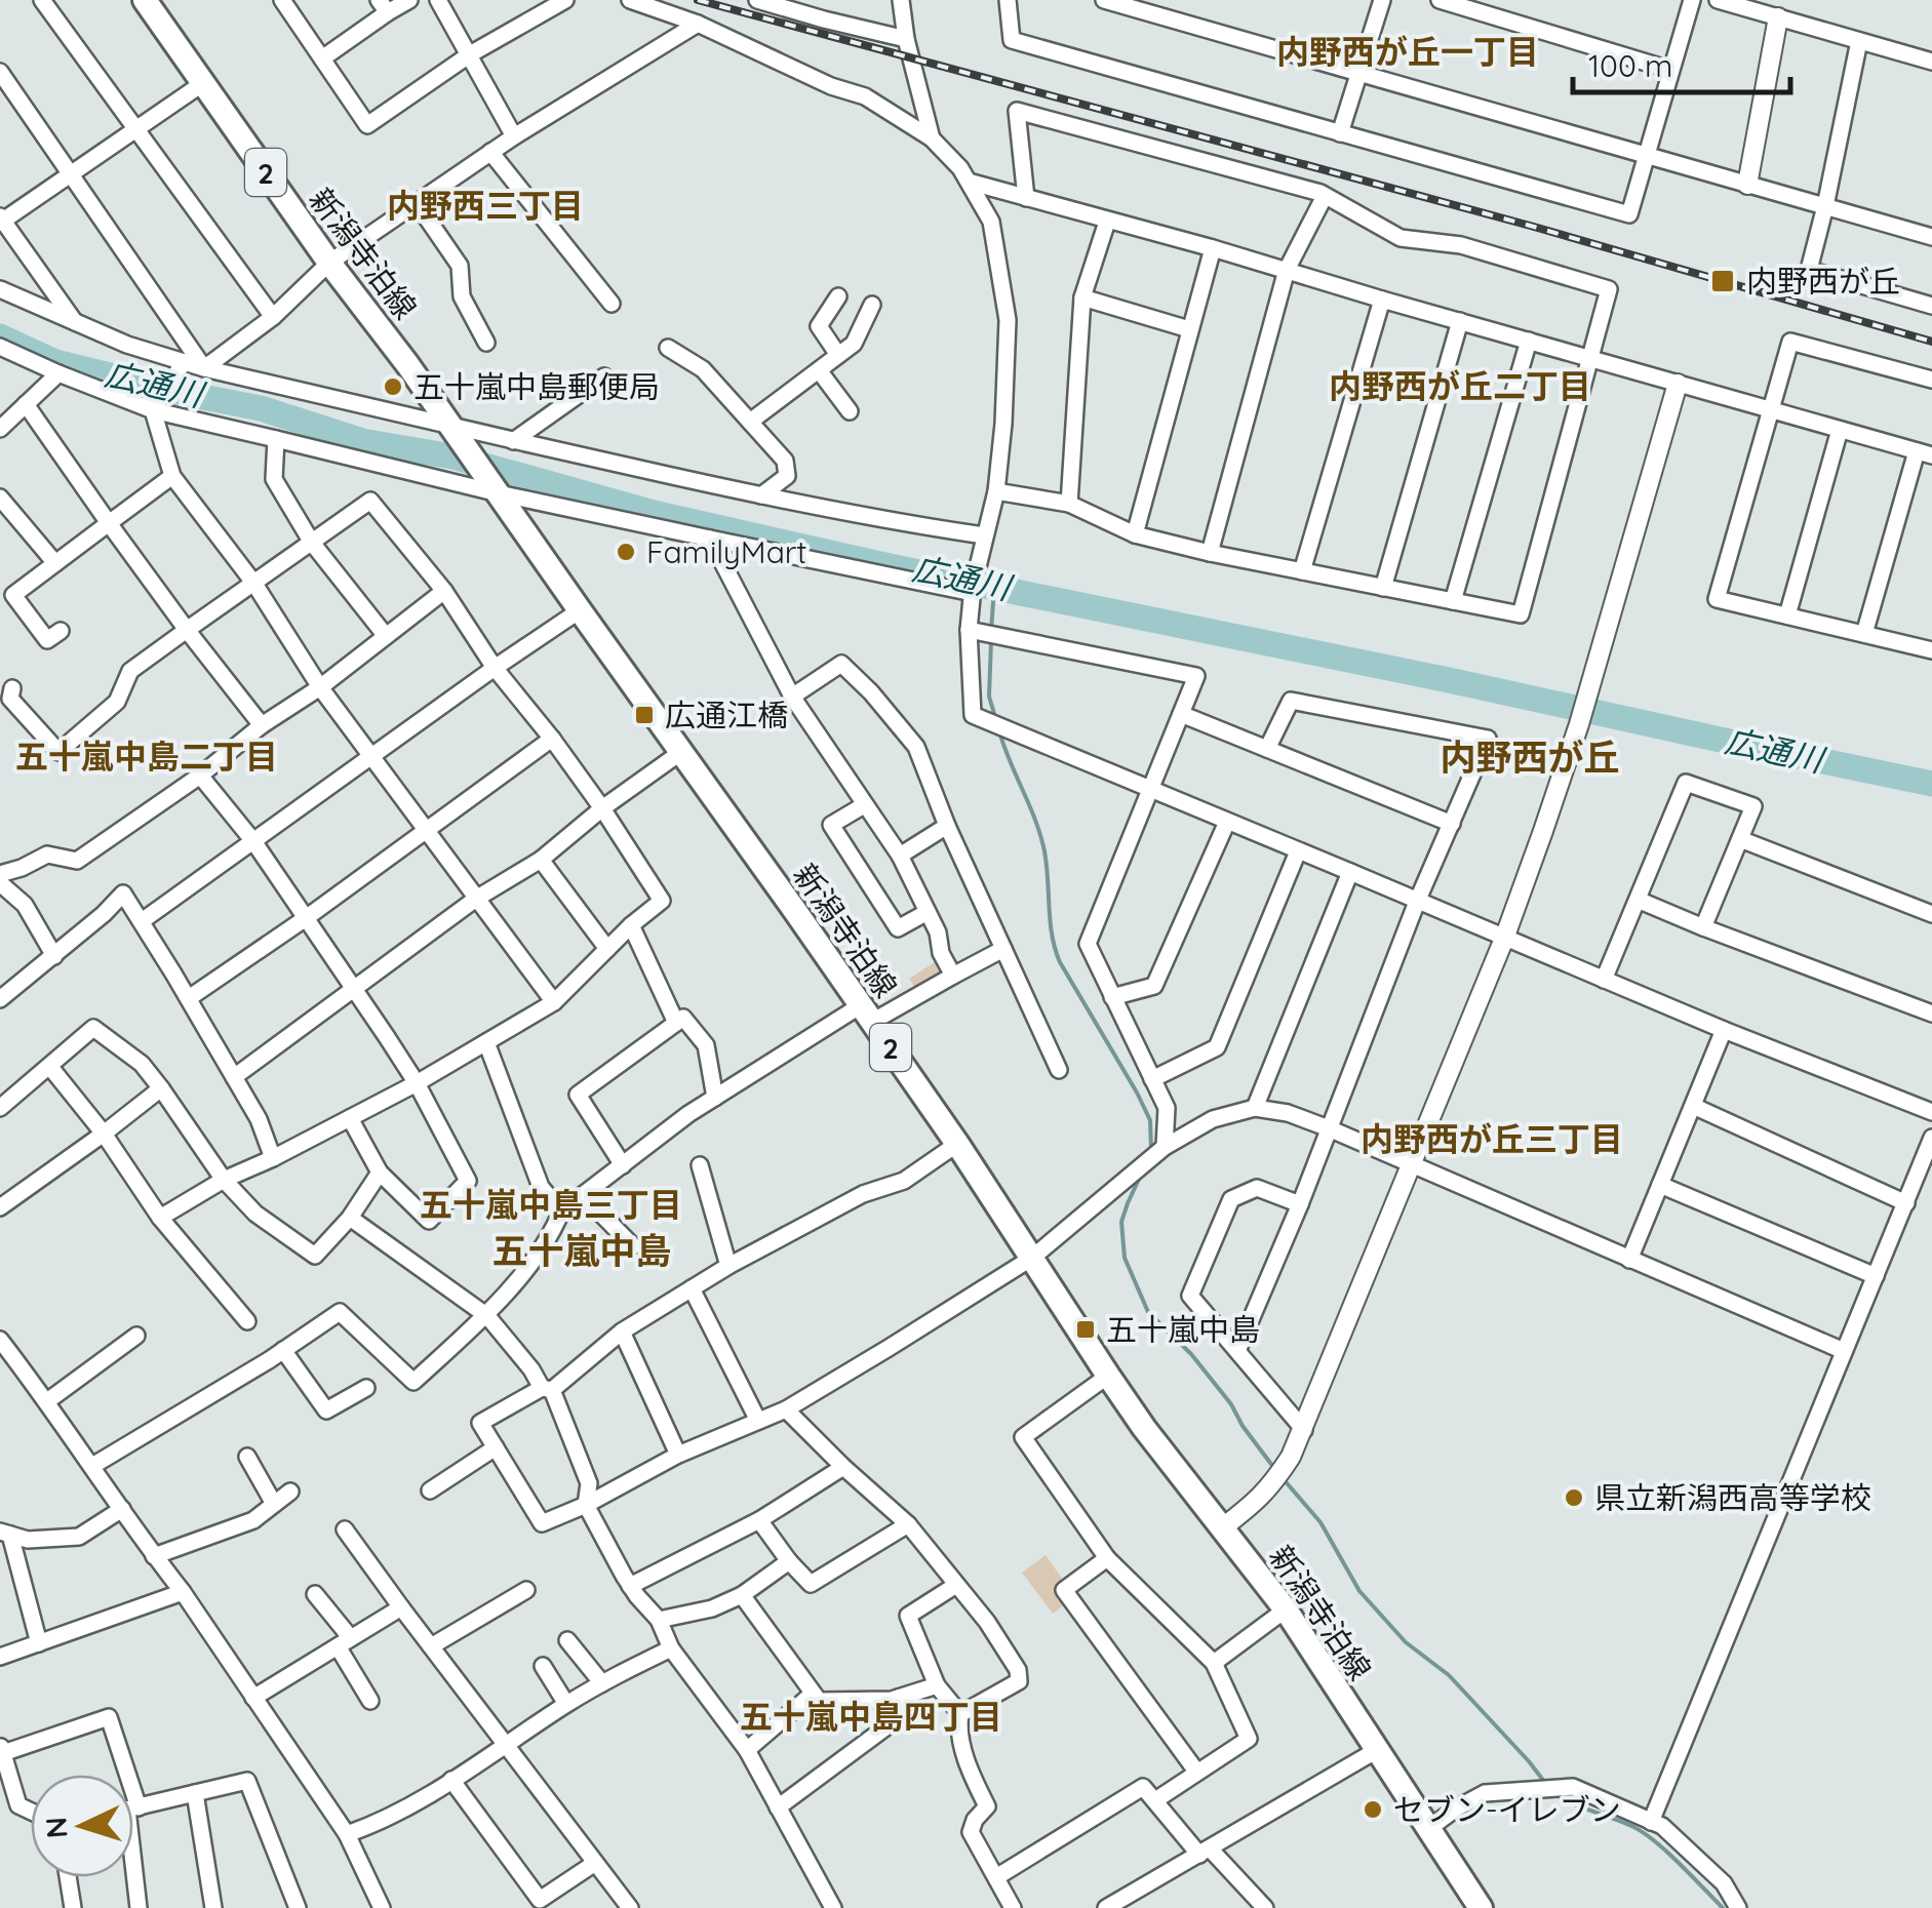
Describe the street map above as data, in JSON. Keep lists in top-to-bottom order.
{
  "streets": {
    "main road": ["2", "新潟寺泊線"]
  },
  "districts": [
    "内野西が丘一丁目",
    "内野西三丁目",
    "内野西が丘二丁目",
    "五十嵐中島二丁目",
    "内野西が丘",
    "内野西が丘三丁目",
    "五十嵐中島三丁目",
    "五十嵐中島",
    "五十嵐中島四丁目"
  ],
  "water": ["広通川"],
  "places": {
    "transit": ["内野西が丘", "広通江橋", "五十嵐中島"],
    "other": [
      "五十嵐中島郵便局",
      "FamilyMart",
      "県立新潟西高等学校",
      "セブン-イレブン"
    ]
  },
  "scale_bar": "100 m",
  "north": "left"
}
